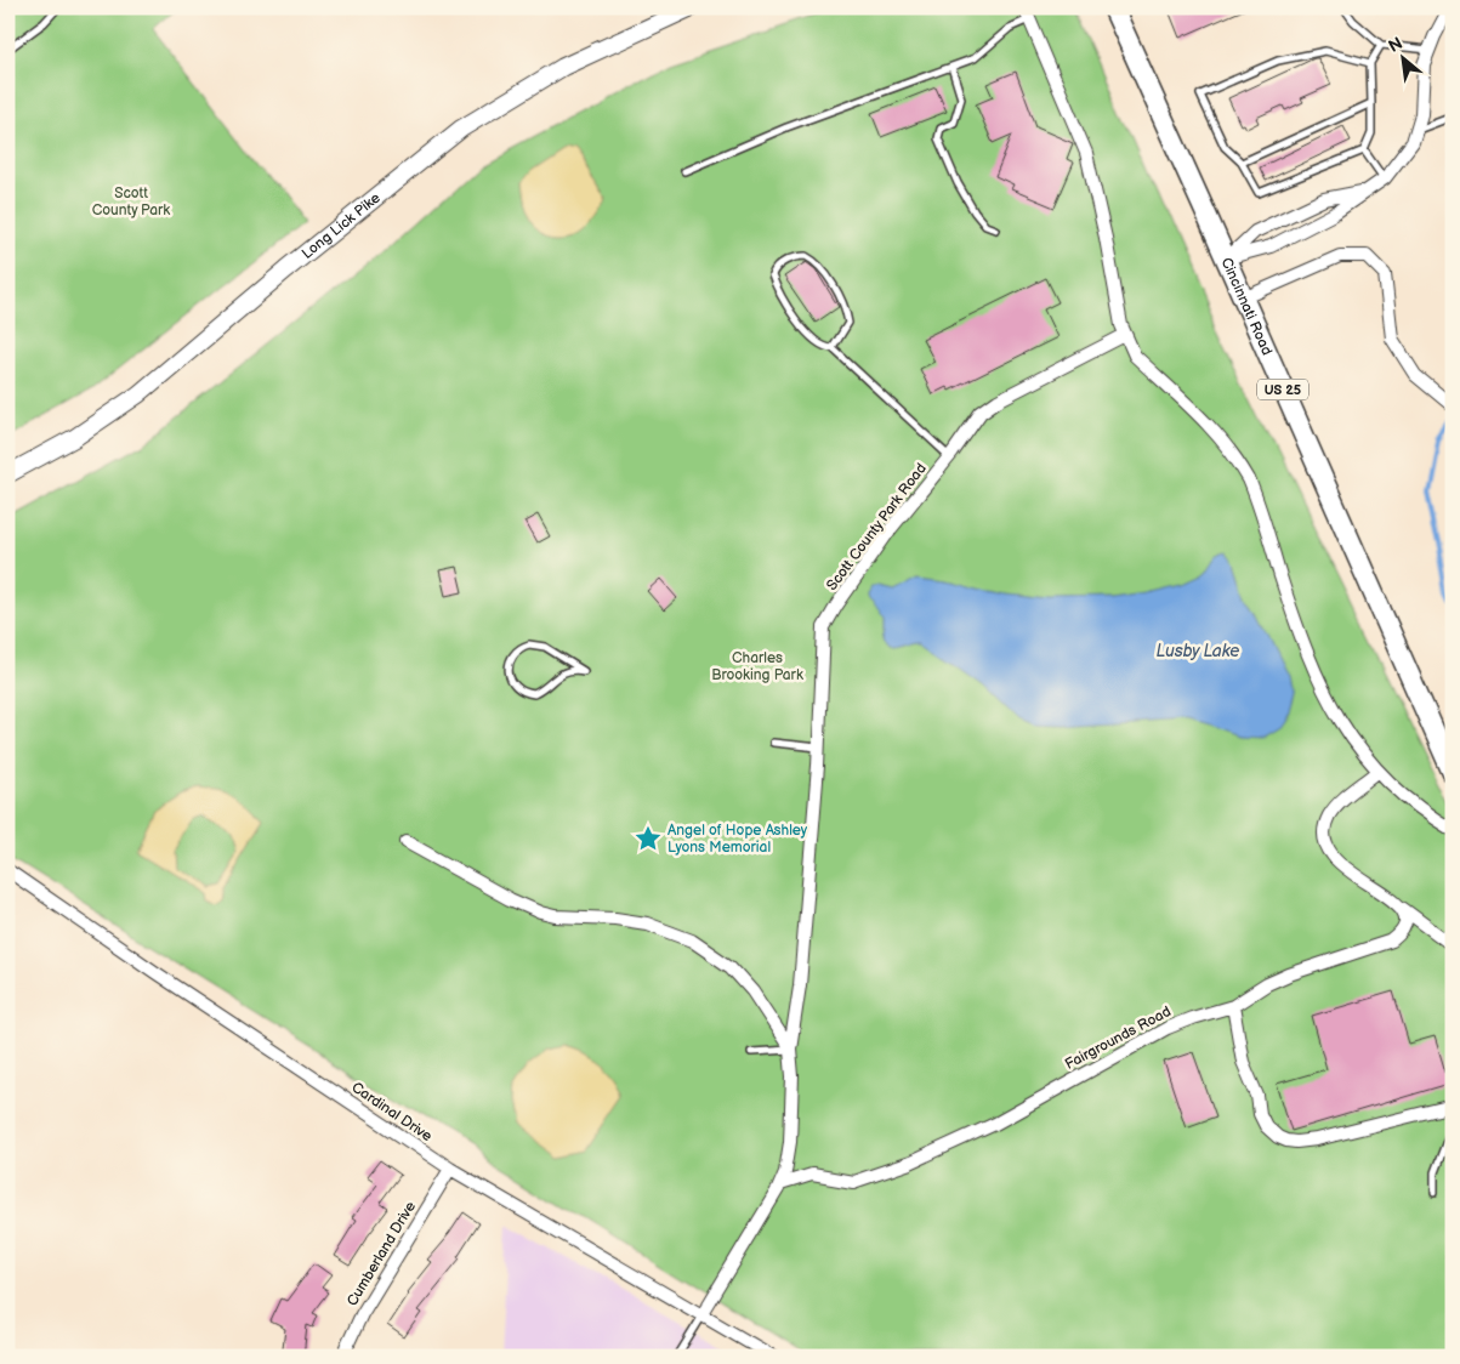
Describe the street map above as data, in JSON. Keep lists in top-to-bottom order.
{
  "streets": {
    "main road": ["Long Lick Pike", "Cincinnati Road", "US 25"],
    "street": [
      "Scott County Park Road",
      "Fairgrounds Road",
      "Cardinal Drive",
      "Cumberland Drive"
    ]
  },
  "crossings": [
    ["Scott County Park Road", "Fairgrounds Road"],
    ["Cardinal Drive", "Cumberland Drive"]
  ],
  "water": ["Lusby Lake"],
  "parks": ["Scott County Park", "Charles Brooking Park"],
  "places": {
    "place": ["Angel of Hope Ashley Lyons Memorial"]
  },
  "north": "top left"
}
